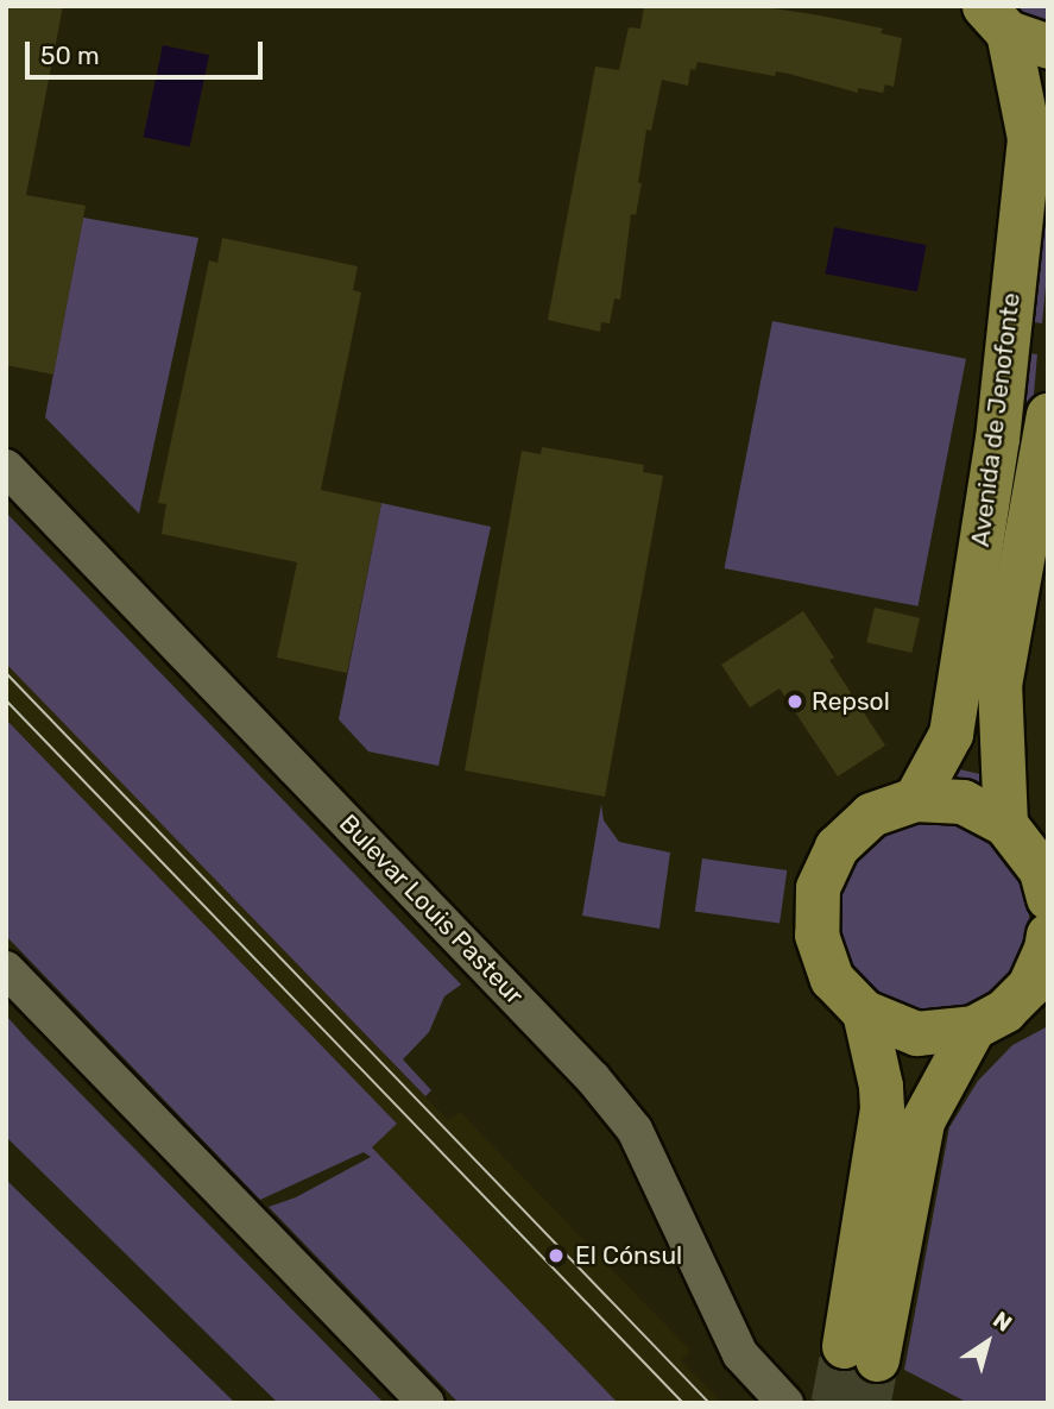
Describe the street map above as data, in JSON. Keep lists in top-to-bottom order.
{
  "streets": {
    "main road": ["Avenida de Jenofonte"],
    "street": ["Bulevar Louis Pasteur"]
  },
  "places": ["Repsol", "El Cónsul"],
  "scale_bar": "50 m",
  "north": "top right"
}
